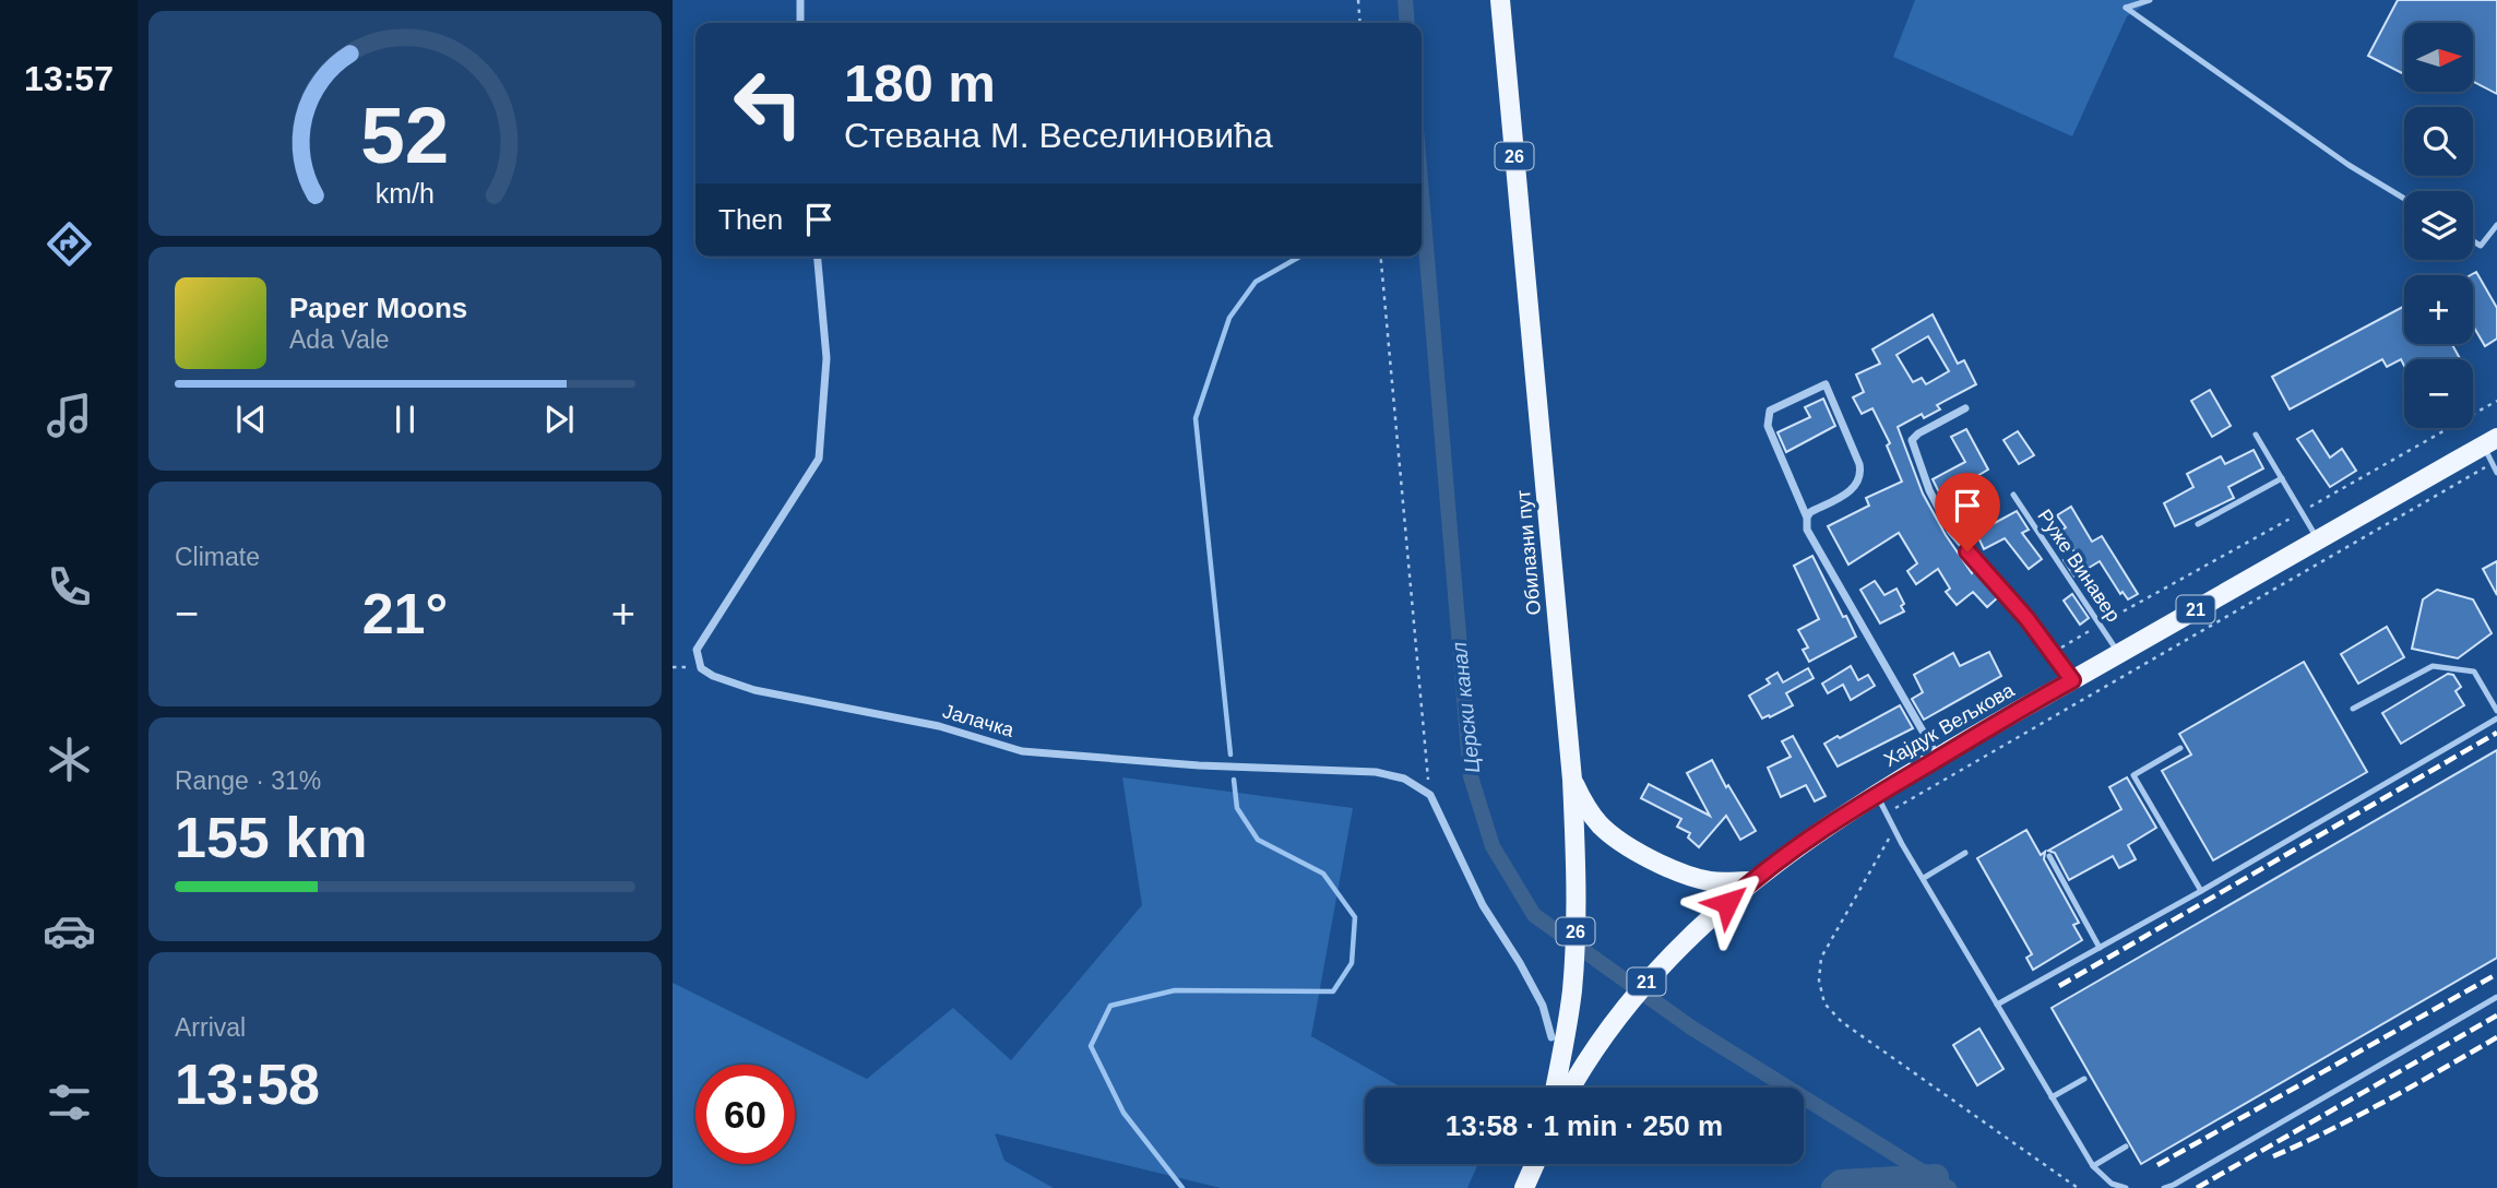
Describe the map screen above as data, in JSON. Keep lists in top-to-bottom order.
{
  "streets": {
    "main road": [
      "26",
      "Обилазни пут",
      "21",
      "Хајдук Вељкова"
    ],
    "street": ["Јалачка"],
    "lane": ["Руже Винавер"]
  },
  "crossings": [
    ["Руже Винавер", "Хајдук Вељкова"],
    ["21", "Хајдук Вељкова"]
  ],
  "water": ["Церски канал"],
  "north": "right",
  "page": {
    "tabs": "13:57",
    "map_buttons": ["+", "−"],
    "turn": ["180 m", "Стевана М. Веселиновића"],
    "then": "Then",
    "song": ["Paper Moons", "Ada Vale"],
    "tile": [
      "Climate",
      ["Range · 31%", "155 km"],
      ["Arrival", "13:58"]
    ],
    "heat": ["−", "21°", "+"],
    "limit": "60",
    "trip": "13:58 · 1 min · 250 m",
    "gauge": ["52", "km/h"]
  }
}
